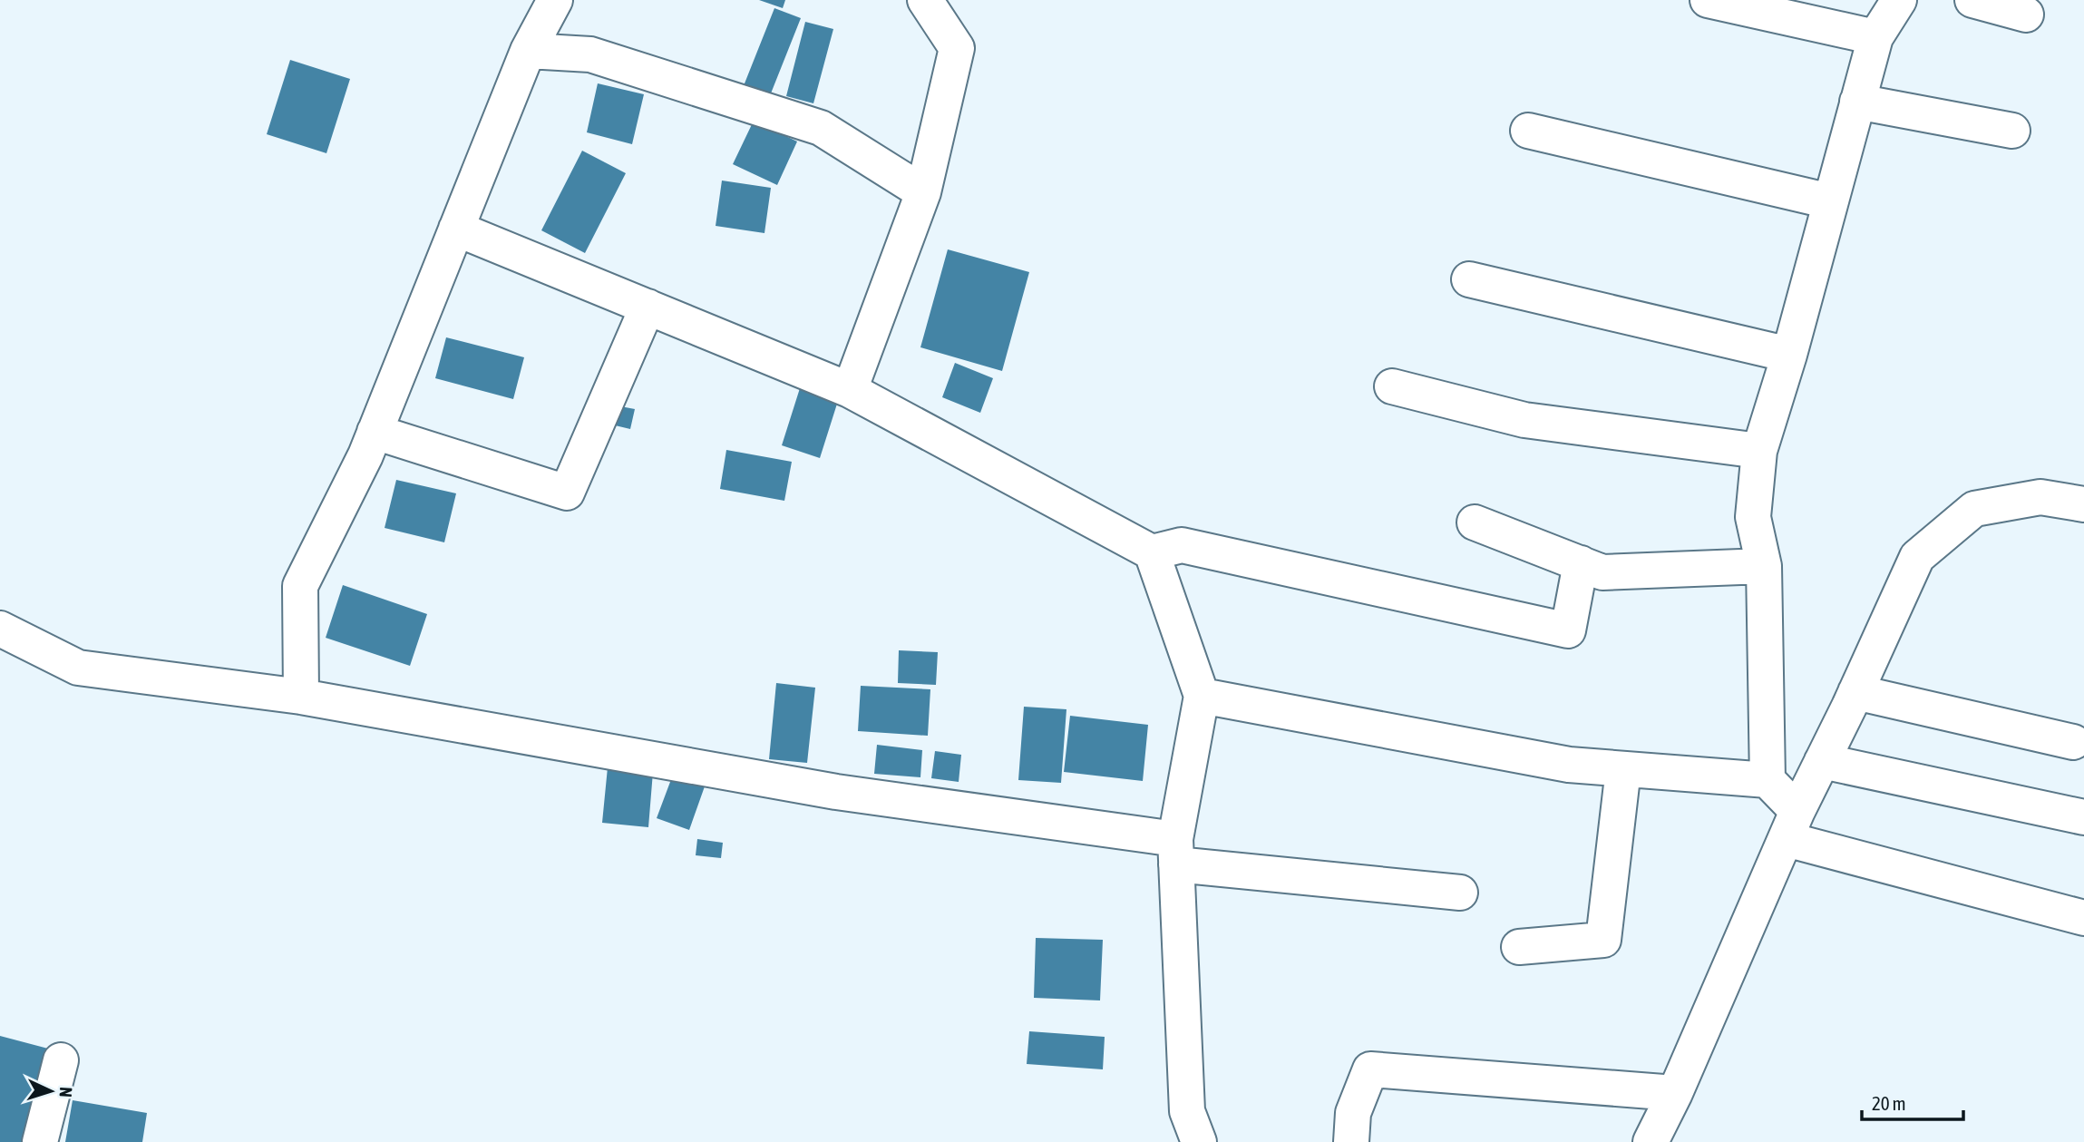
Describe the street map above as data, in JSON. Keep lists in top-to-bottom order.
{
  "scale_bar": "20 m",
  "north": "right"
}
